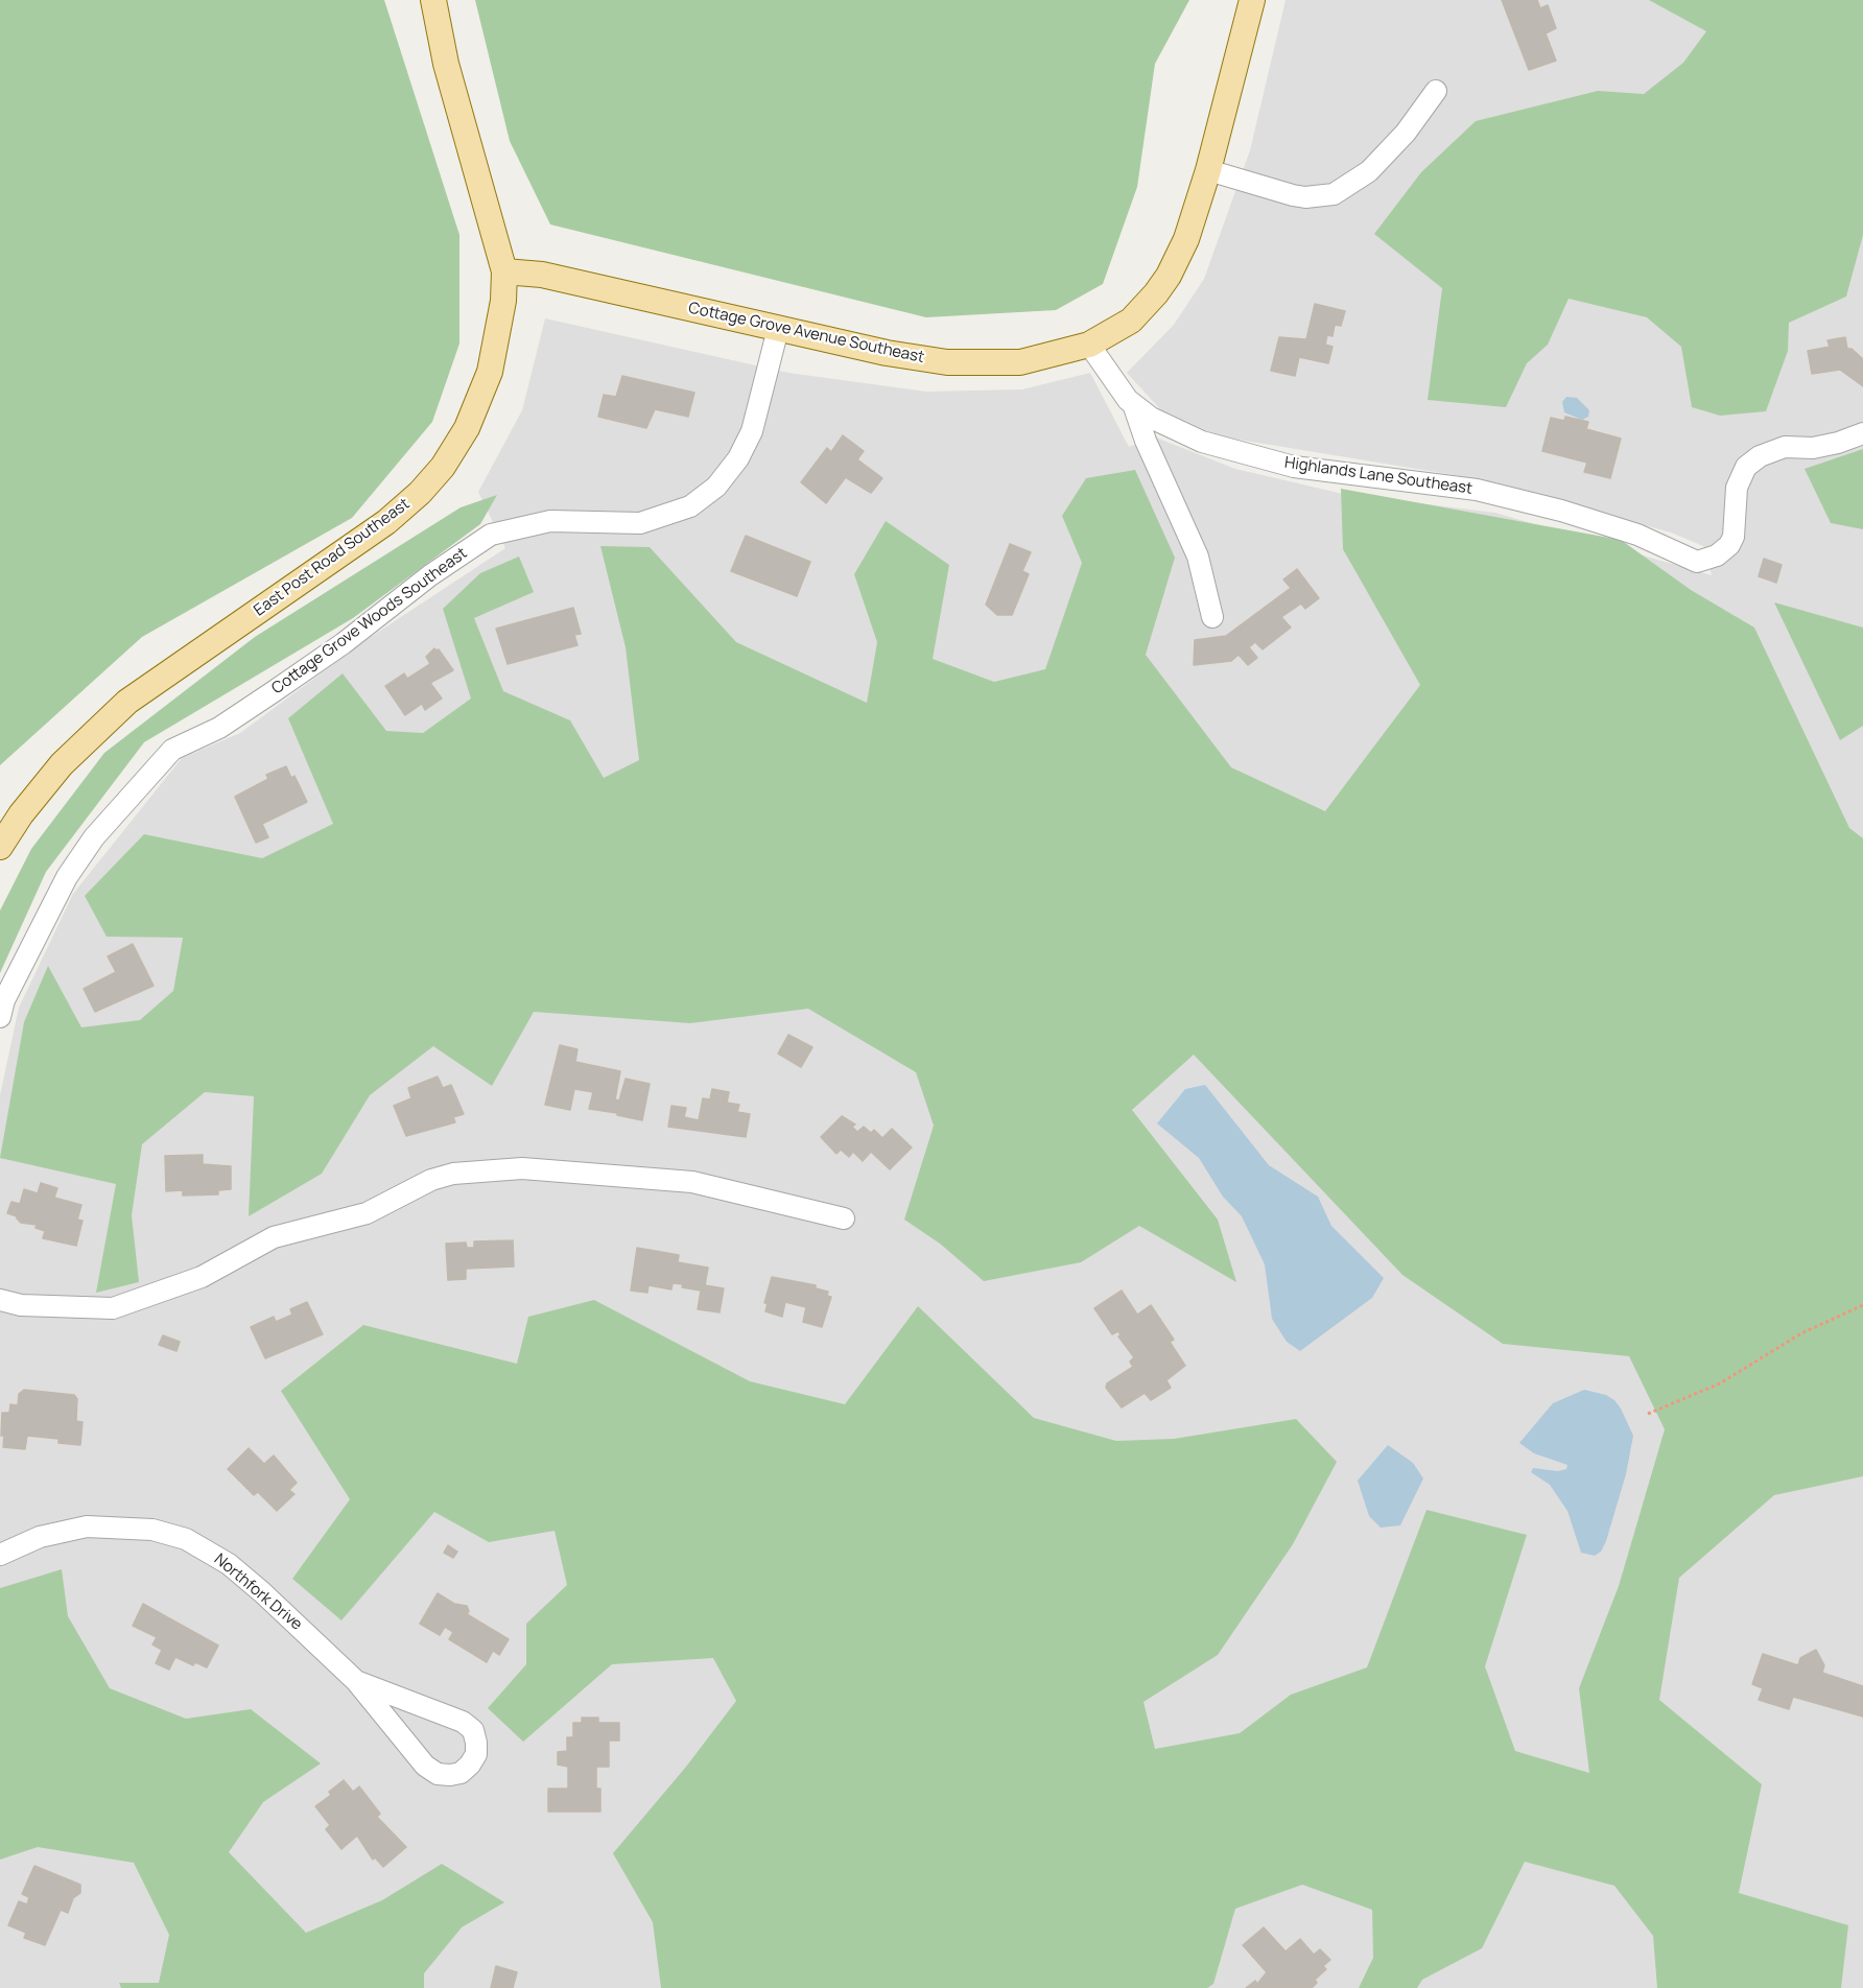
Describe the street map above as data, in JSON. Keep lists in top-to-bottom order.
{
  "streets": {
    "main road": ["Cottage Grove Avenue Southeast", "East Post Road Southeast"],
    "street": ["Highlands Lane Southeast", "Cottage Grove Woods Southeast", "Northfork Drive"]
  },
  "crossings": [
    ["Cottage Grove Avenue Southeast", "Highlands Lane Southeast"],
    ["Cottage Grove Avenue Southeast", "East Post Road Southeast"],
    ["Cottage Grove Avenue Southeast", "Cottage Grove Woods Southeast"]
  ]
}
